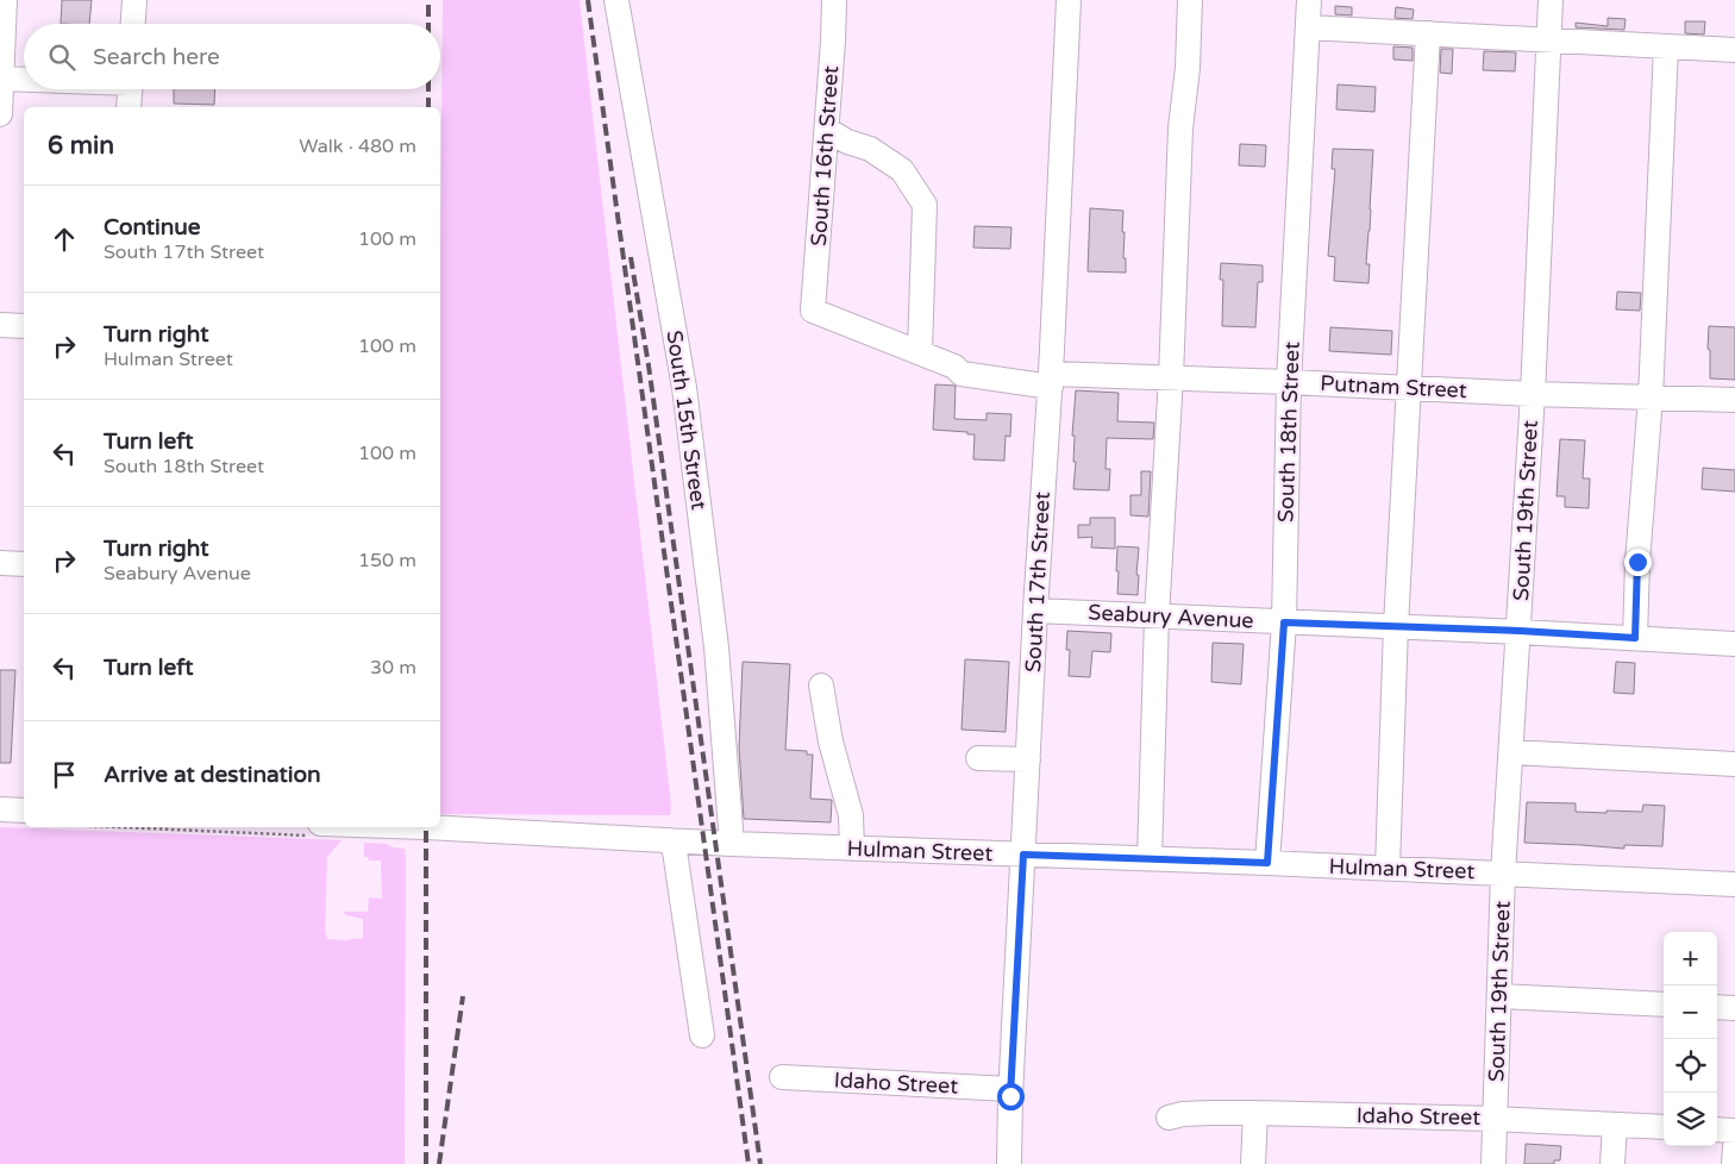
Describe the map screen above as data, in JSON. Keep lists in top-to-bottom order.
{
  "streets": {
    "street": [
      "South 16th Street",
      "Putnam Street",
      "South 15th Street",
      "South 18th Street",
      "South 19th Street",
      "South 17th Street",
      "Seabury Avenue",
      "Hulman Street",
      "Idaho Street"
    ]
  },
  "crossings": [
    ["South 16th Street", "Putnam Street"],
    ["Putnam Street", "South 18th Street"],
    ["Putnam Street", "South 19th Street"],
    ["Putnam Street", "South 17th Street"],
    ["South 15th Street", "Hulman Street"],
    ["South 18th Street", "Seabury Avenue"],
    ["South 18th Street", "Hulman Street"],
    ["South 19th Street", "Seabury Avenue"],
    ["South 19th Street", "Hulman Street"],
    ["South 19th Street", "Idaho Street"],
    ["South 17th Street", "Seabury Avenue"],
    ["South 17th Street", "Hulman Street"],
    ["South 17th Street", "Idaho Street"]
  ],
  "page": {
    "search": "Search here",
    "heading": ["6 min", "Walk · 480 m"],
    "list": [
      ["Continue", "South 17th Street", "100 m"],
      ["Turn right", "Hulman Street", "100 m"],
      ["Turn left", "South 18th Street", "100 m"],
      ["Turn right", "Seabury Avenue", "150 m"],
      ["Turn left", "30 m"],
      "Arrive at destination"
    ],
    "map_buttons": ["+", "−"]
  }
}
